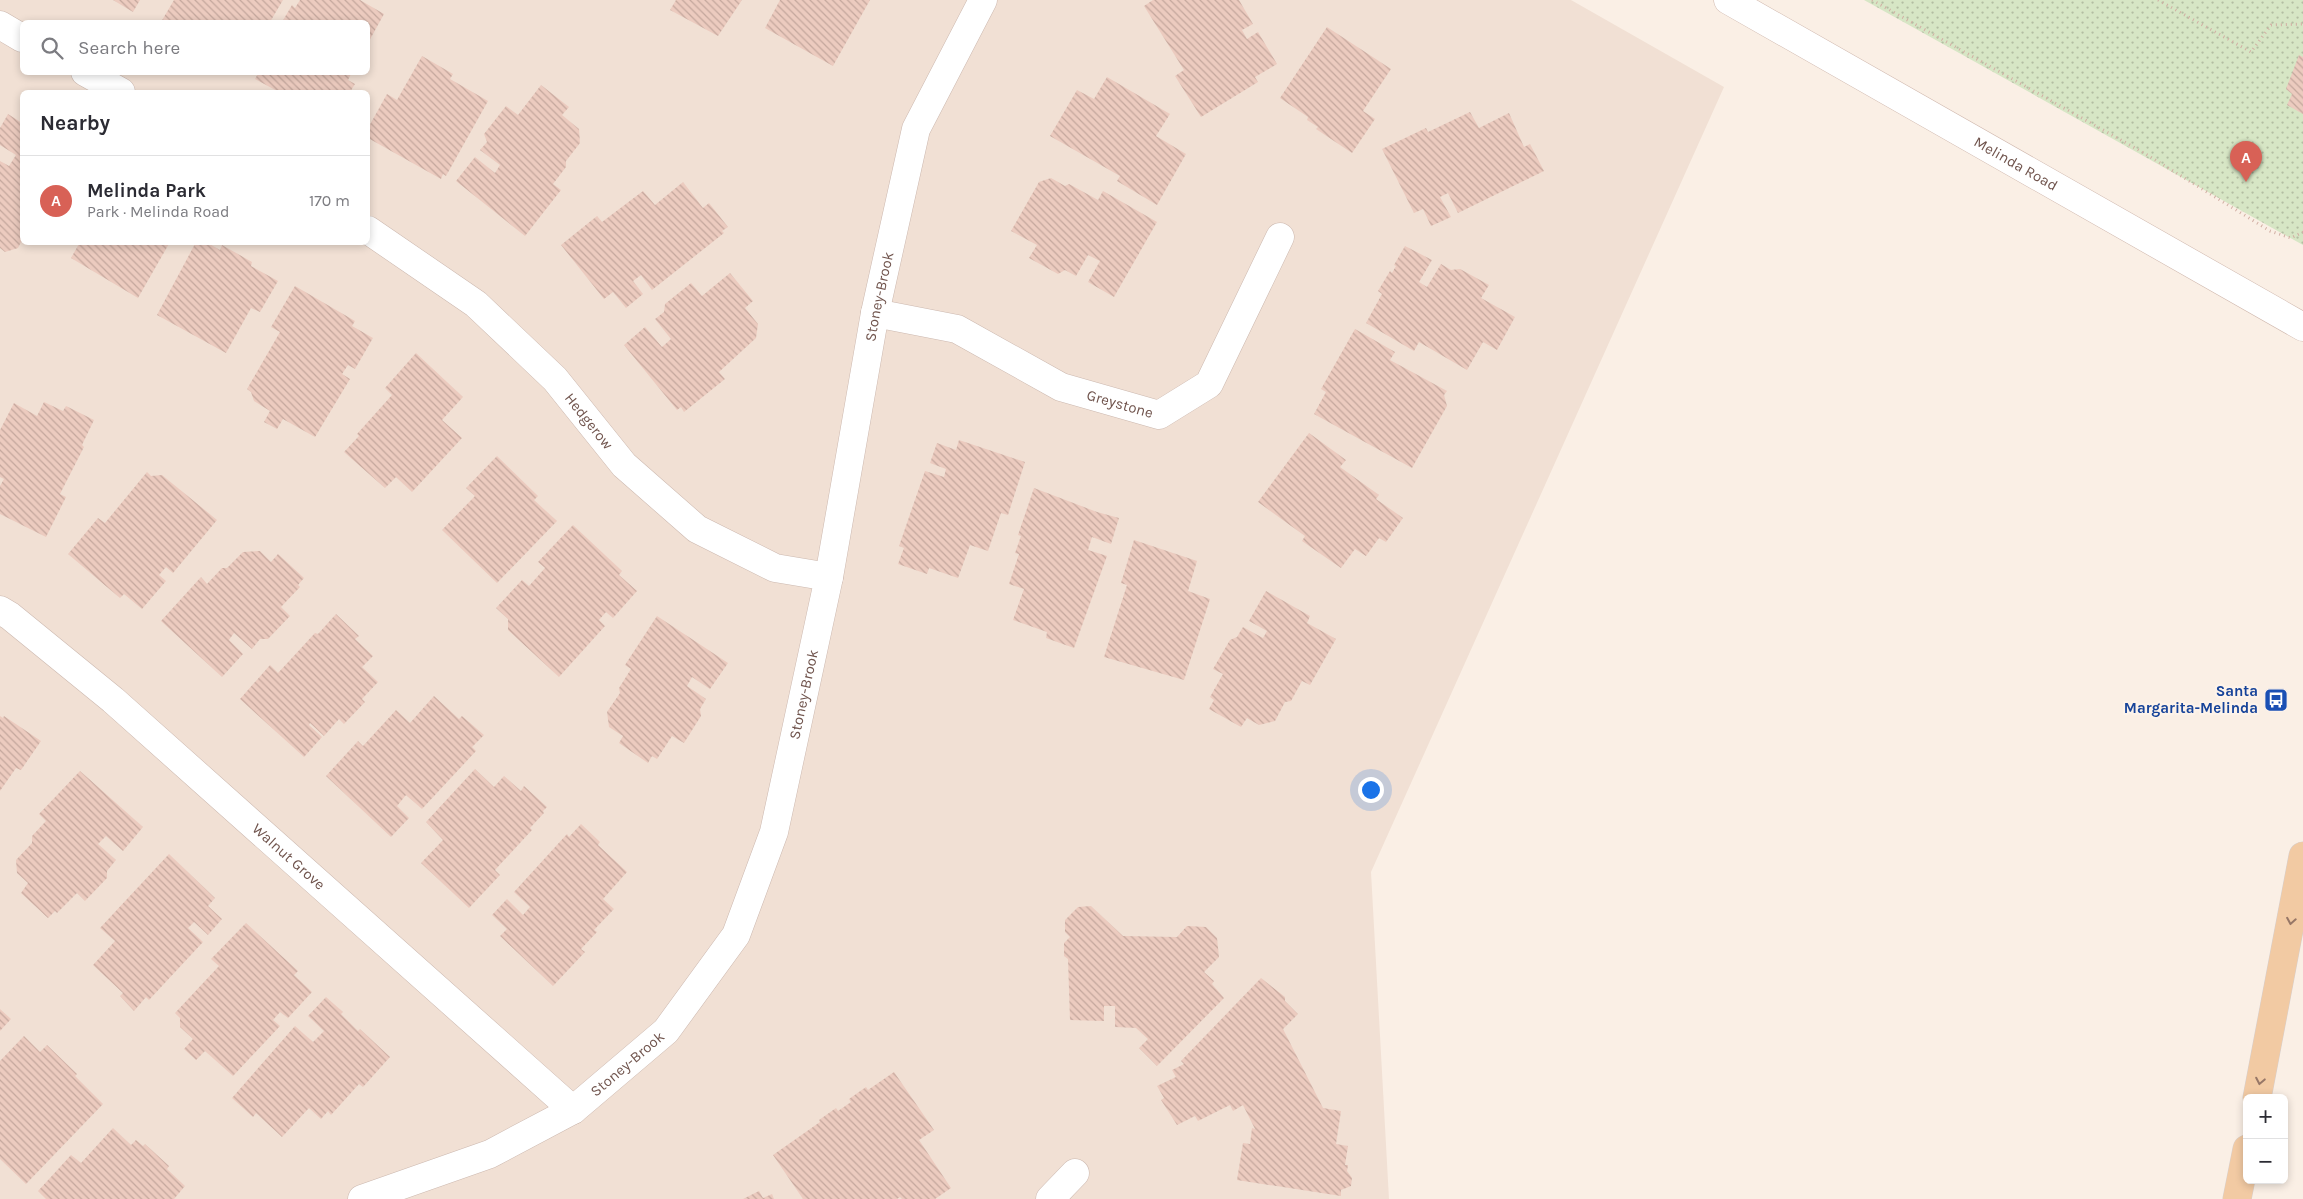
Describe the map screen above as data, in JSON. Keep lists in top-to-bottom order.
{
  "streets": {
    "street": [
      "Melinda Road",
      "Stoney-Brook",
      "Greystone",
      "Hedgerow",
      "Walnut Grove"
    ]
  },
  "crossings": [
    ["Stoney-Brook", "Greystone"],
    ["Stoney-Brook", "Hedgerow"],
    ["Stoney-Brook", "Walnut Grove"]
  ],
  "places": {
    "bus stop": ["Santa Margarita-Melinda"]
  },
  "page": {
    "search": "Search here",
    "heading": "Nearby",
    "pins": "A",
    "list": [
      {
        "mark": "A",
        "name": "Melinda Park",
        "note": "Park · Melinda Road",
        "value": "170 m"
      }
    ],
    "map_buttons": ["+", "−"]
  }
}
